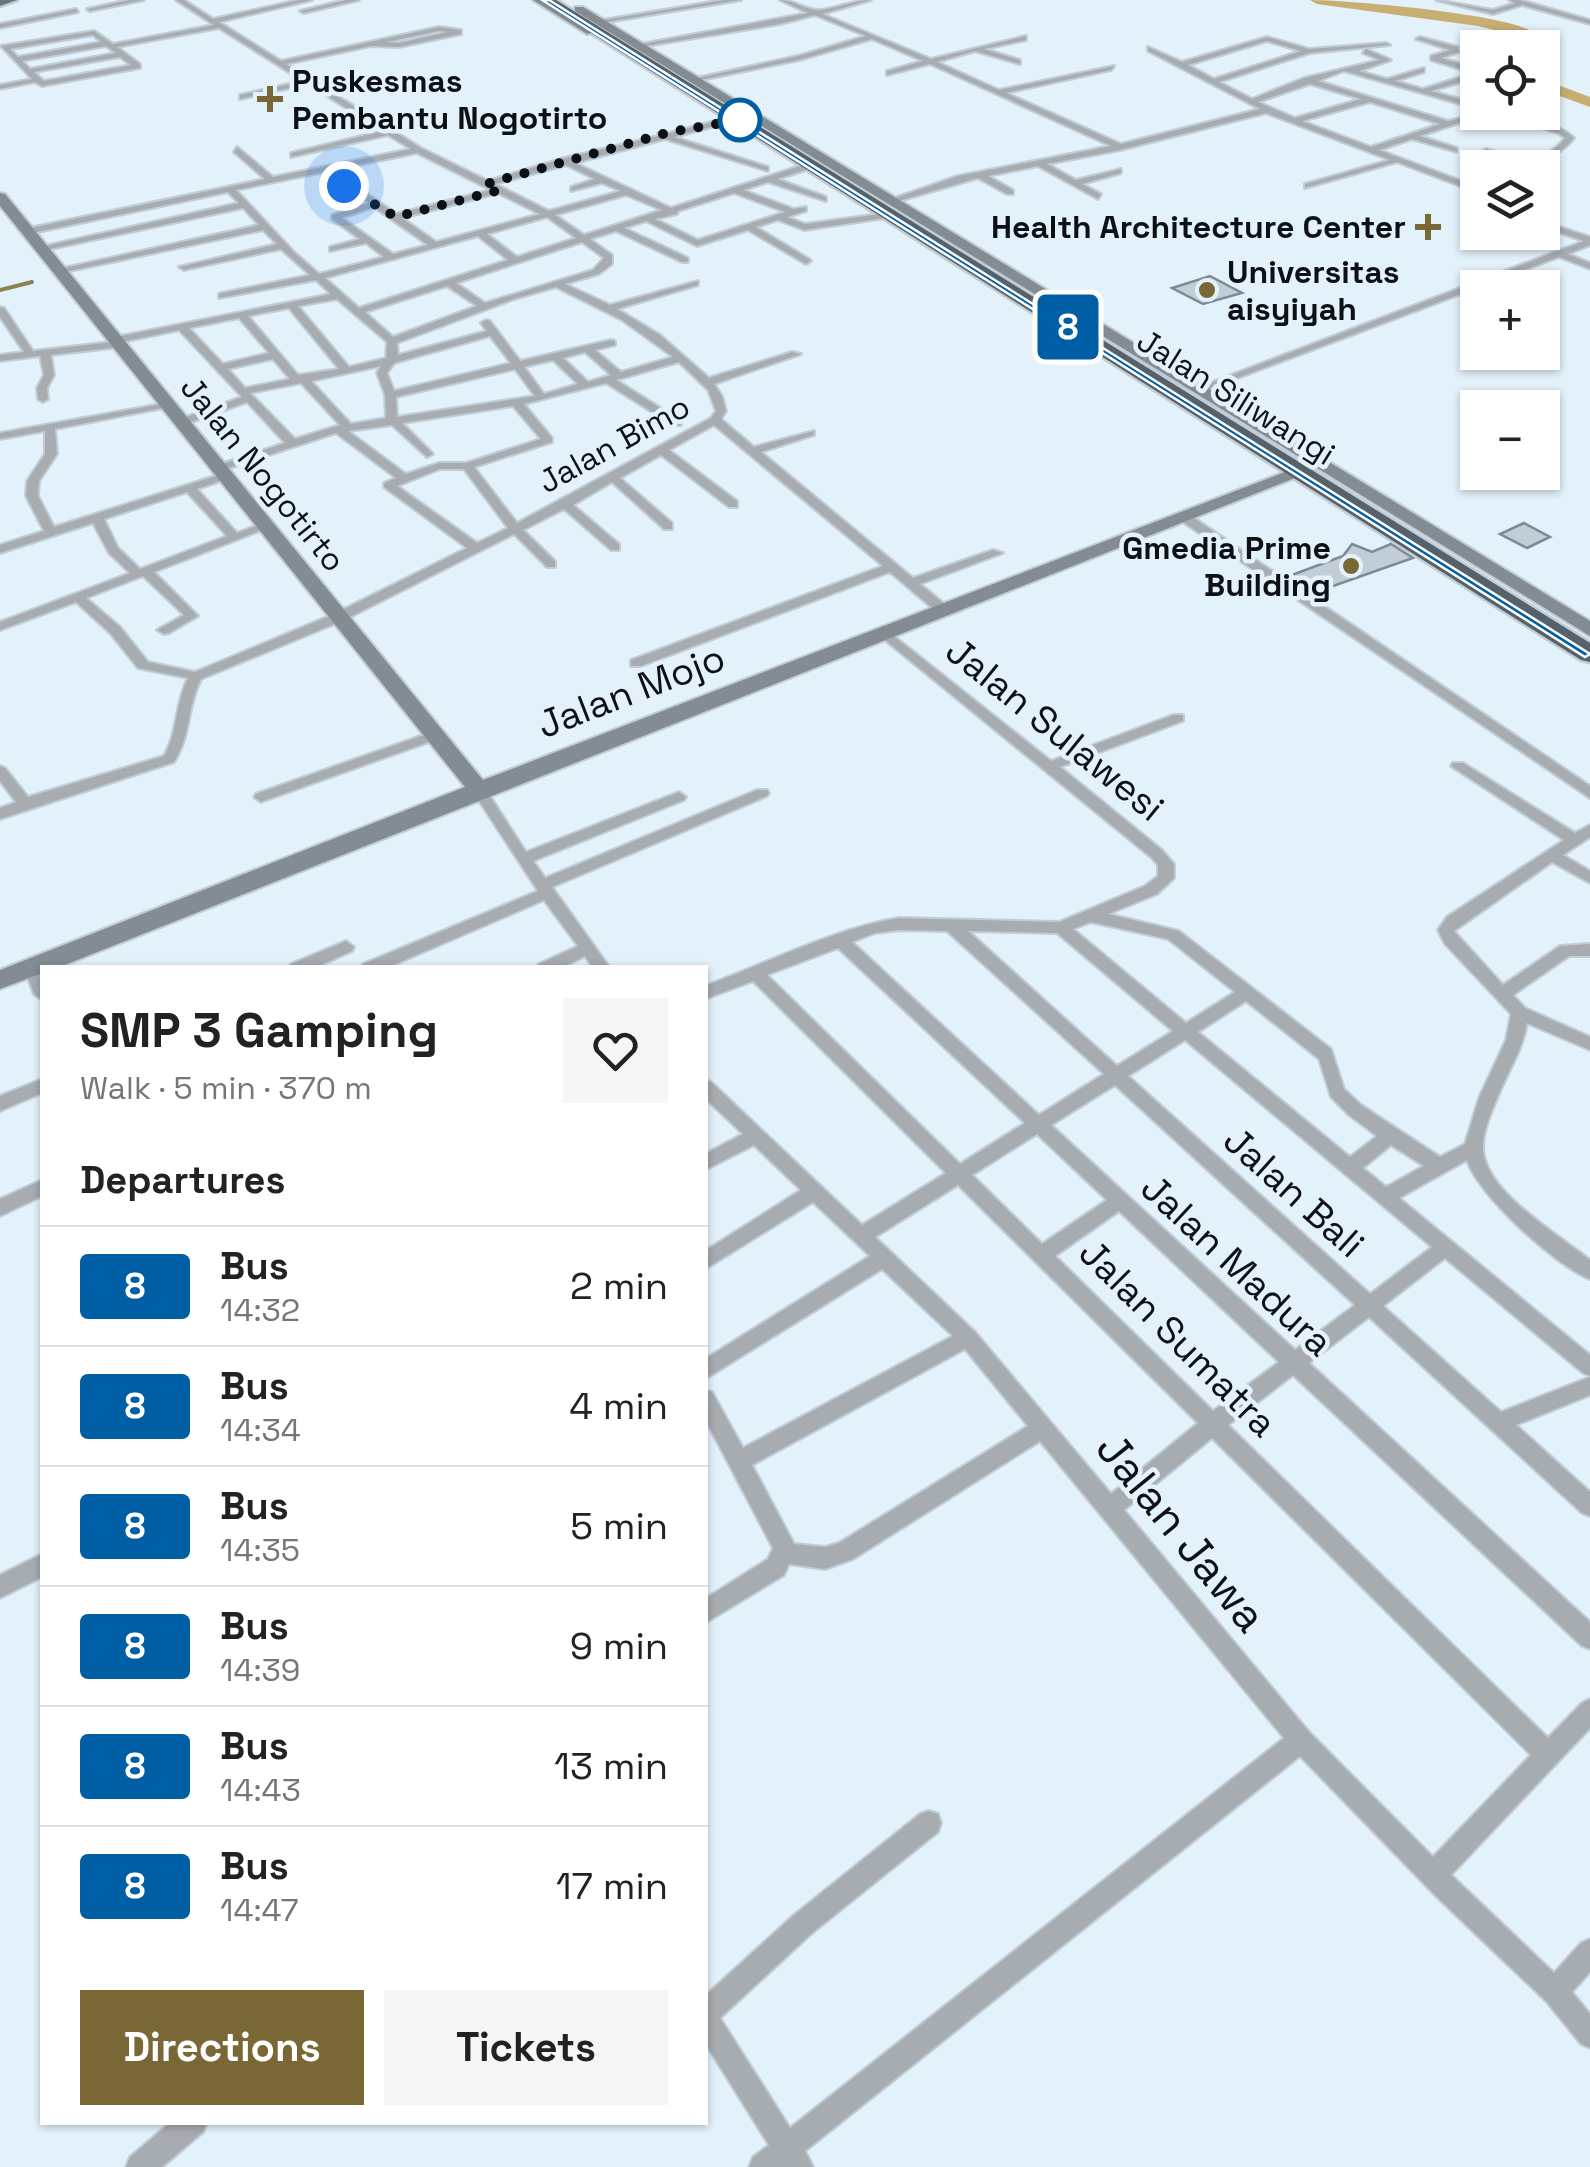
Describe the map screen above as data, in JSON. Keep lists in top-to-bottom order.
{
  "streets": {
    "highway": ["Jalan Siliwangi"],
    "street": [
      "Jalan Bimo",
      "Jalan Nogotirto",
      "Jalan Mojo",
      "Jalan Sulawesi",
      "Jalan Bali",
      "Jalan Madura",
      "Jalan Sumatra",
      "Jalan Jawa"
    ]
  },
  "crossings": [
    ["Jalan Bimo", "Jalan Nogotirto"],
    ["Jalan Nogotirto", "Jalan Mojo"],
    ["Jalan Mojo", "Jalan Sulawesi"],
    ["Jalan Sulawesi", "Jalan Bali"],
    ["Jalan Sulawesi", "Jalan Madura"],
    ["Jalan Sulawesi", "Jalan Sumatra"]
  ],
  "places": {
    "health": ["Puskesmas Pembantu Nogotirto", "Health Architecture Center"],
    "other": ["Universitas aisyiyah", "Gmedia Prime Building"]
  },
  "lines": ["bus line 8"],
  "page": {
    "on_map": "8",
    "map_buttons": ["+", "−"],
    "heading": [
      ["SMP 3 Gamping", "Walk · 5 min · 370 m"],
      "Departures"
    ],
    "list": [
      {
        "mark": "8",
        "name": "Bus",
        "note": "14:32",
        "value": "2 min"
      },
      {
        "mark": "8",
        "name": "Bus",
        "note": "14:34",
        "value": "4 min"
      },
      {
        "mark": "8",
        "name": "Bus",
        "note": "14:35",
        "value": "5 min"
      },
      {
        "mark": "8",
        "name": "Bus",
        "note": "14:39",
        "value": "9 min"
      },
      {
        "mark": "8",
        "name": "Bus",
        "note": "14:43",
        "value": "13 min"
      },
      {
        "mark": "8",
        "name": "Bus",
        "note": "14:47",
        "value": "17 min"
      }
    ],
    "buttons": ["Directions", "Tickets"]
  }
}
